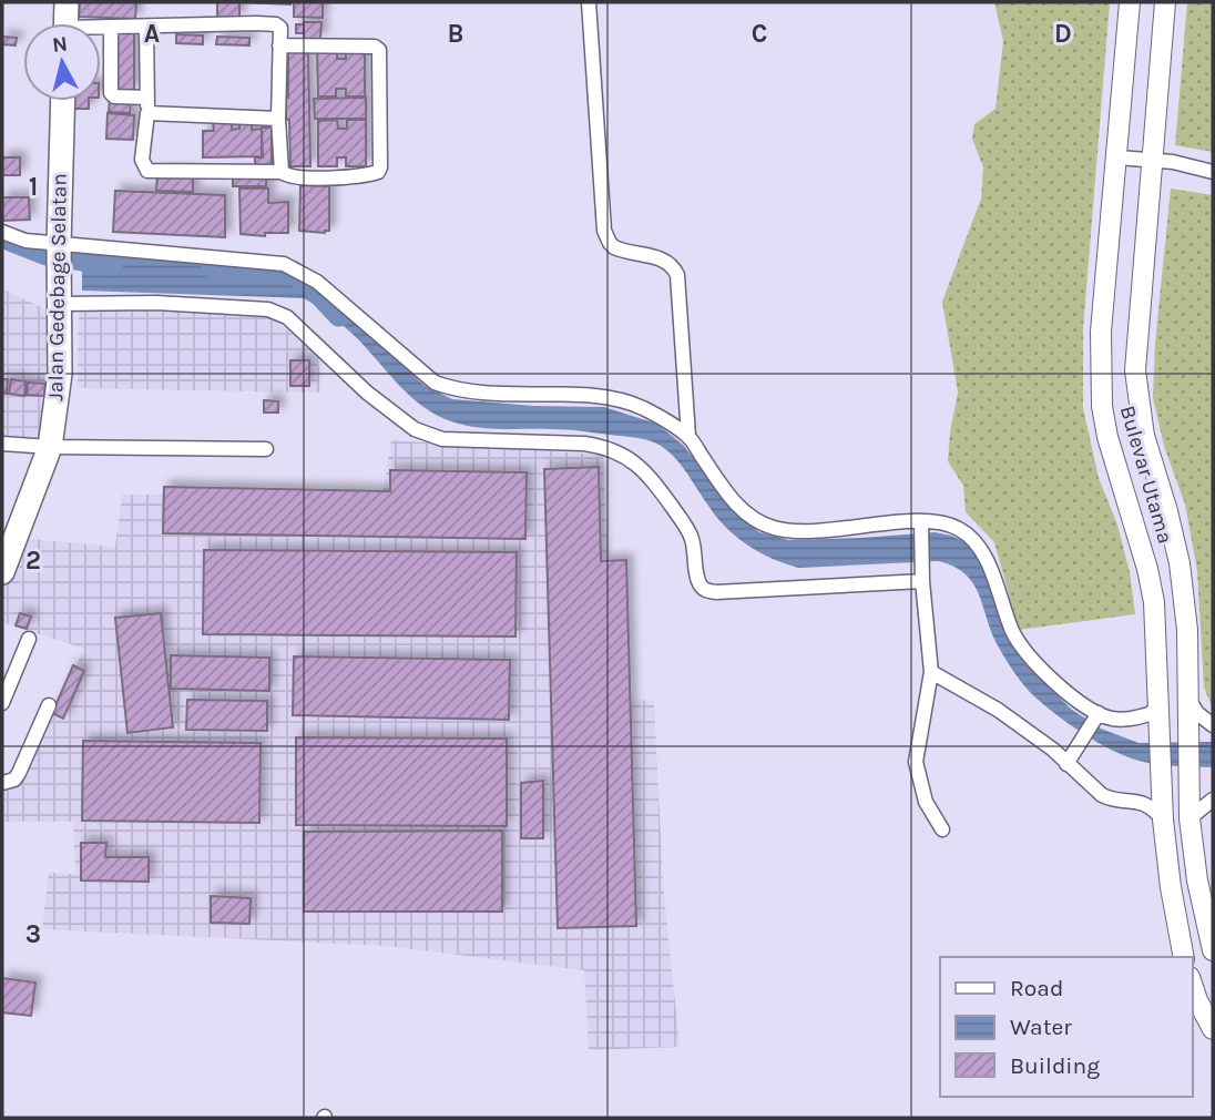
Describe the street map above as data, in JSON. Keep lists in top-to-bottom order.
{
  "streets": {
    "main road": ["Jalan Gedebage Selatan", "Bulevar Utama"]
  },
  "legend": ["Road", "Water", "Building"],
  "north": "top",
  "grid": {
    "columns": [
      "A",
      "B",
      "C",
      "D"
    ],
    "rows": ["1", "2", "3"]
  }
}
